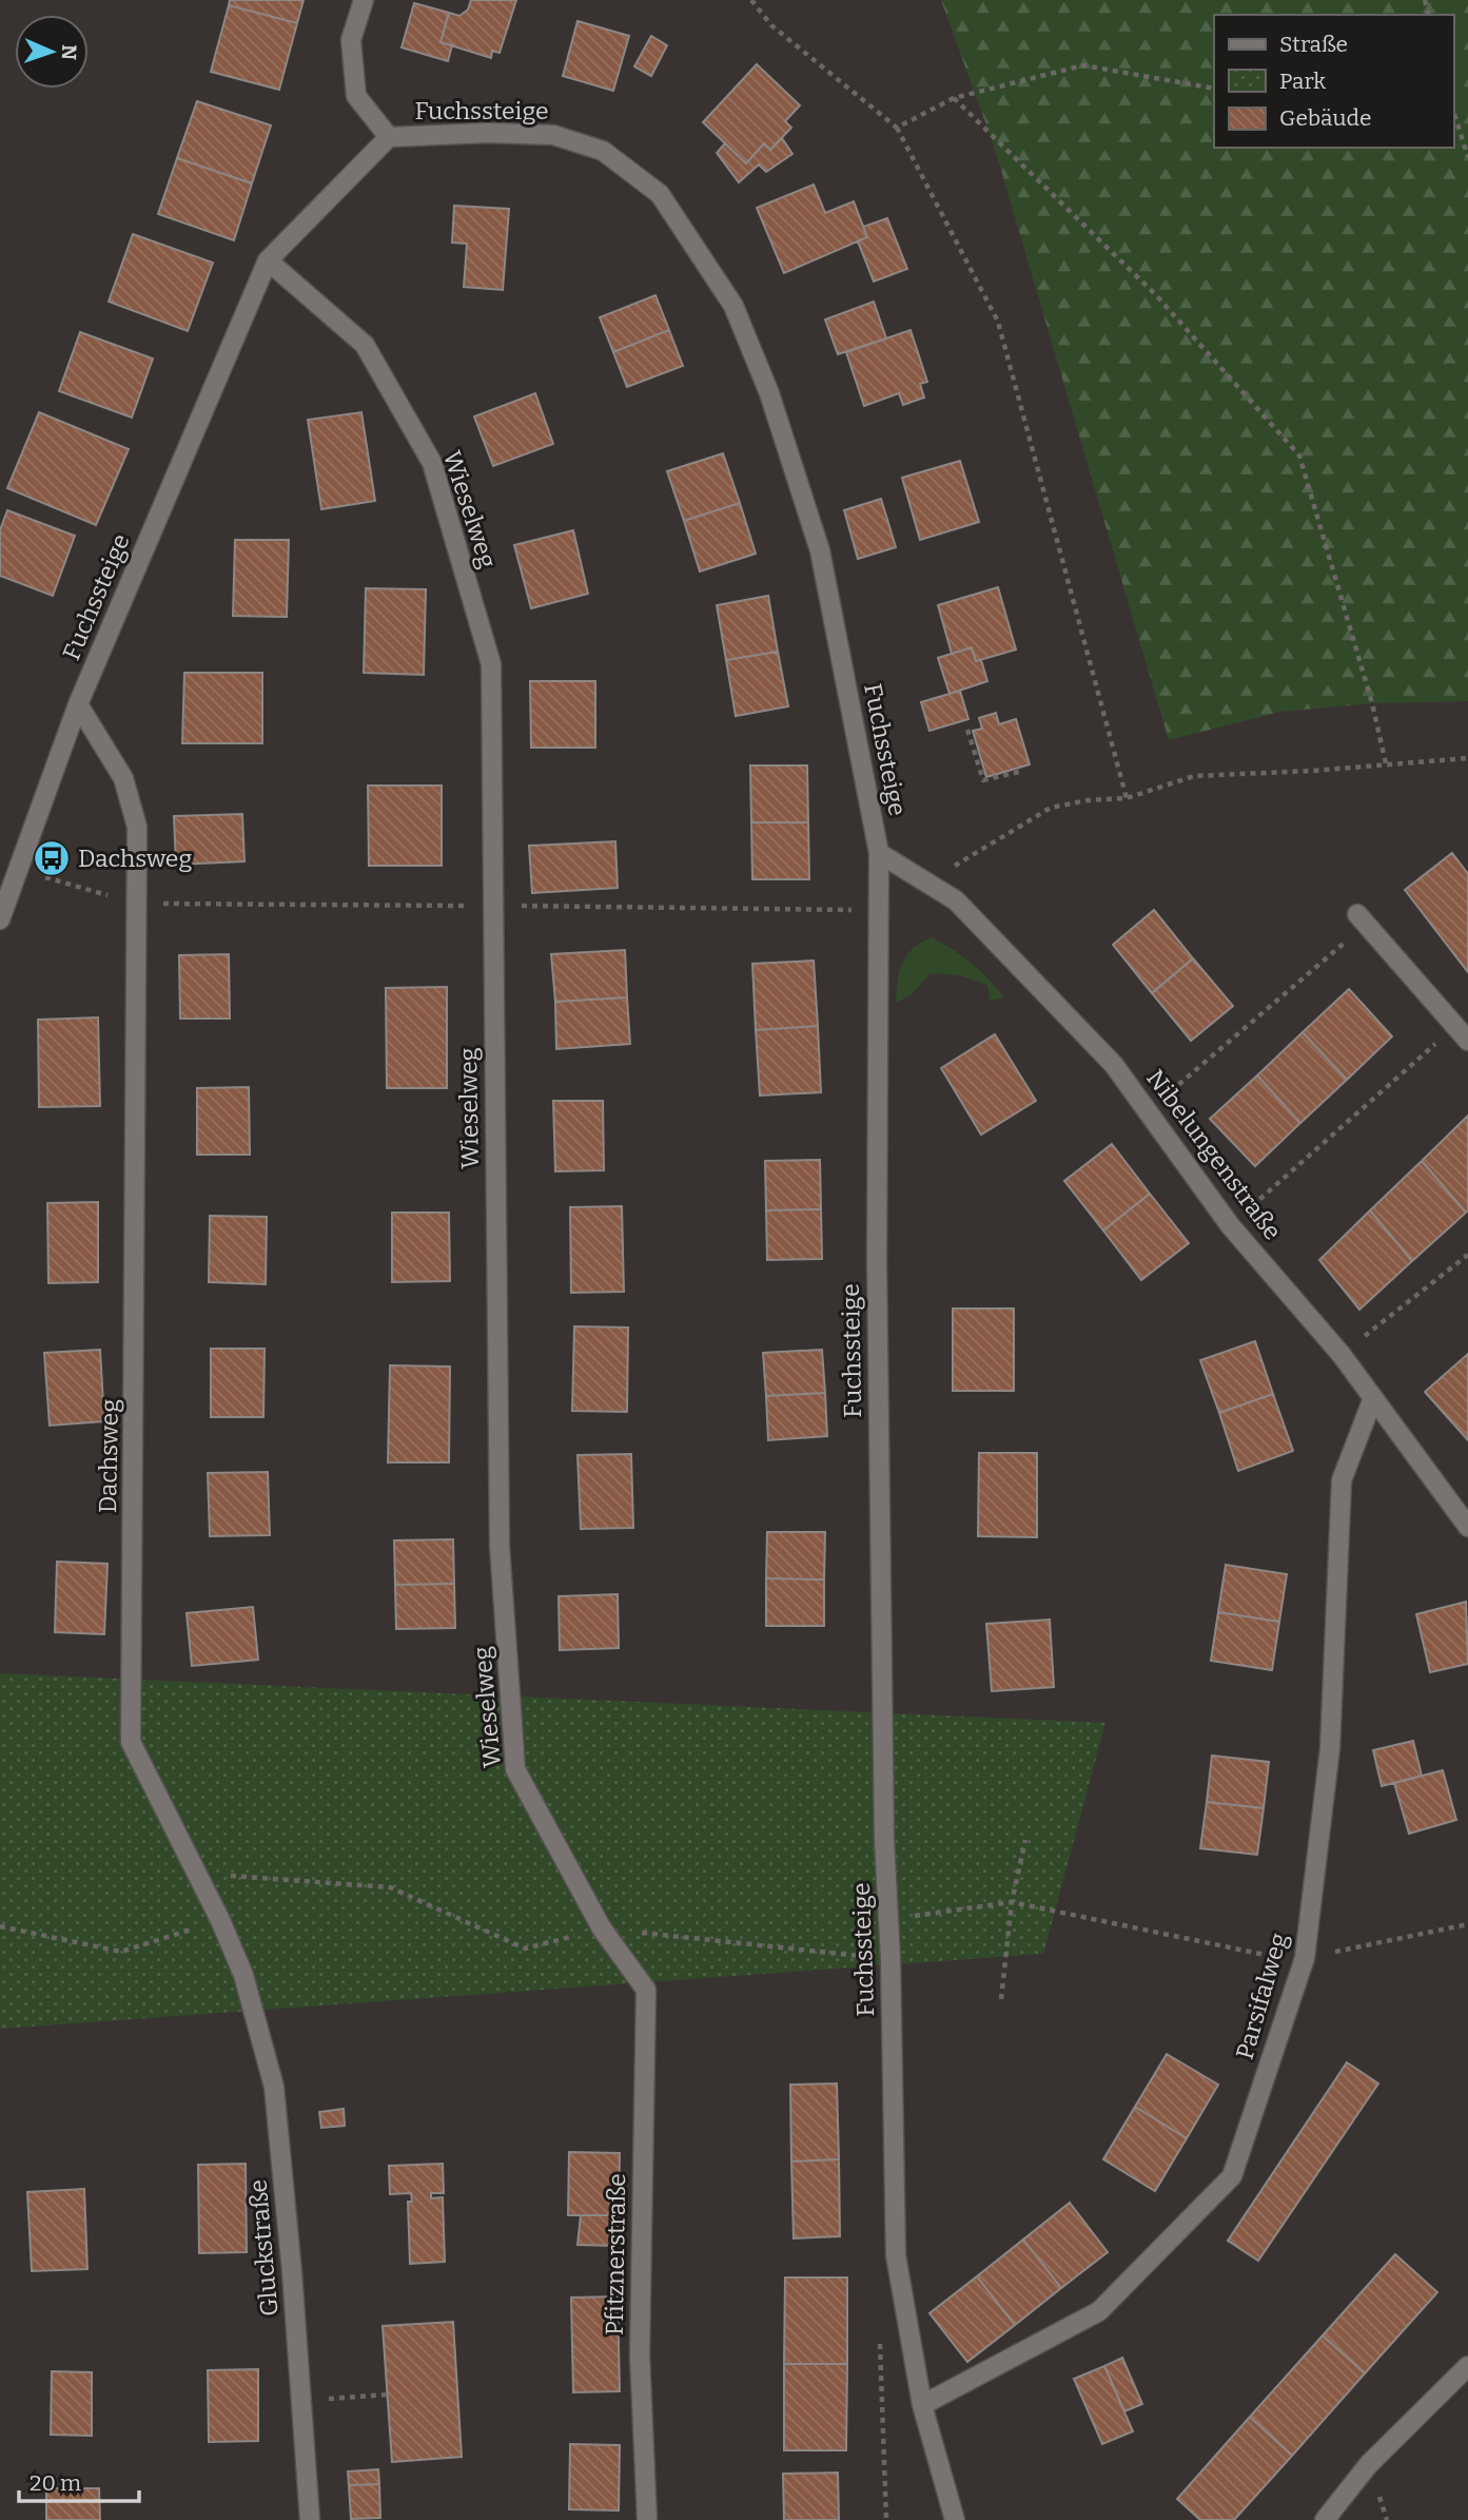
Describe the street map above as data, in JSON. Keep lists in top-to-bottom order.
{
  "streets": {
    "street": [
      "Fuchssteige",
      "Wieselweg",
      "Nibelungenstraße",
      "Dachsweg",
      "Parsifalweg",
      "Gluckstraße",
      "Pfitznerstraße"
    ]
  },
  "crossings": [
    ["Fuchssteige", "Wieselweg"],
    ["Fuchssteige", "Nibelungenstraße"],
    ["Fuchssteige", "Dachsweg"],
    ["Fuchssteige", "Parsifalweg"],
    ["Wieselweg", "Pfitznerstraße"],
    ["Nibelungenstraße", "Parsifalweg"],
    ["Dachsweg", "Gluckstraße"]
  ],
  "places": {
    "bus stop": ["Dachsweg"]
  },
  "legend": ["Straße", "Park", "Gebäude"],
  "scale_bar": "20 m",
  "north": "right"
}
